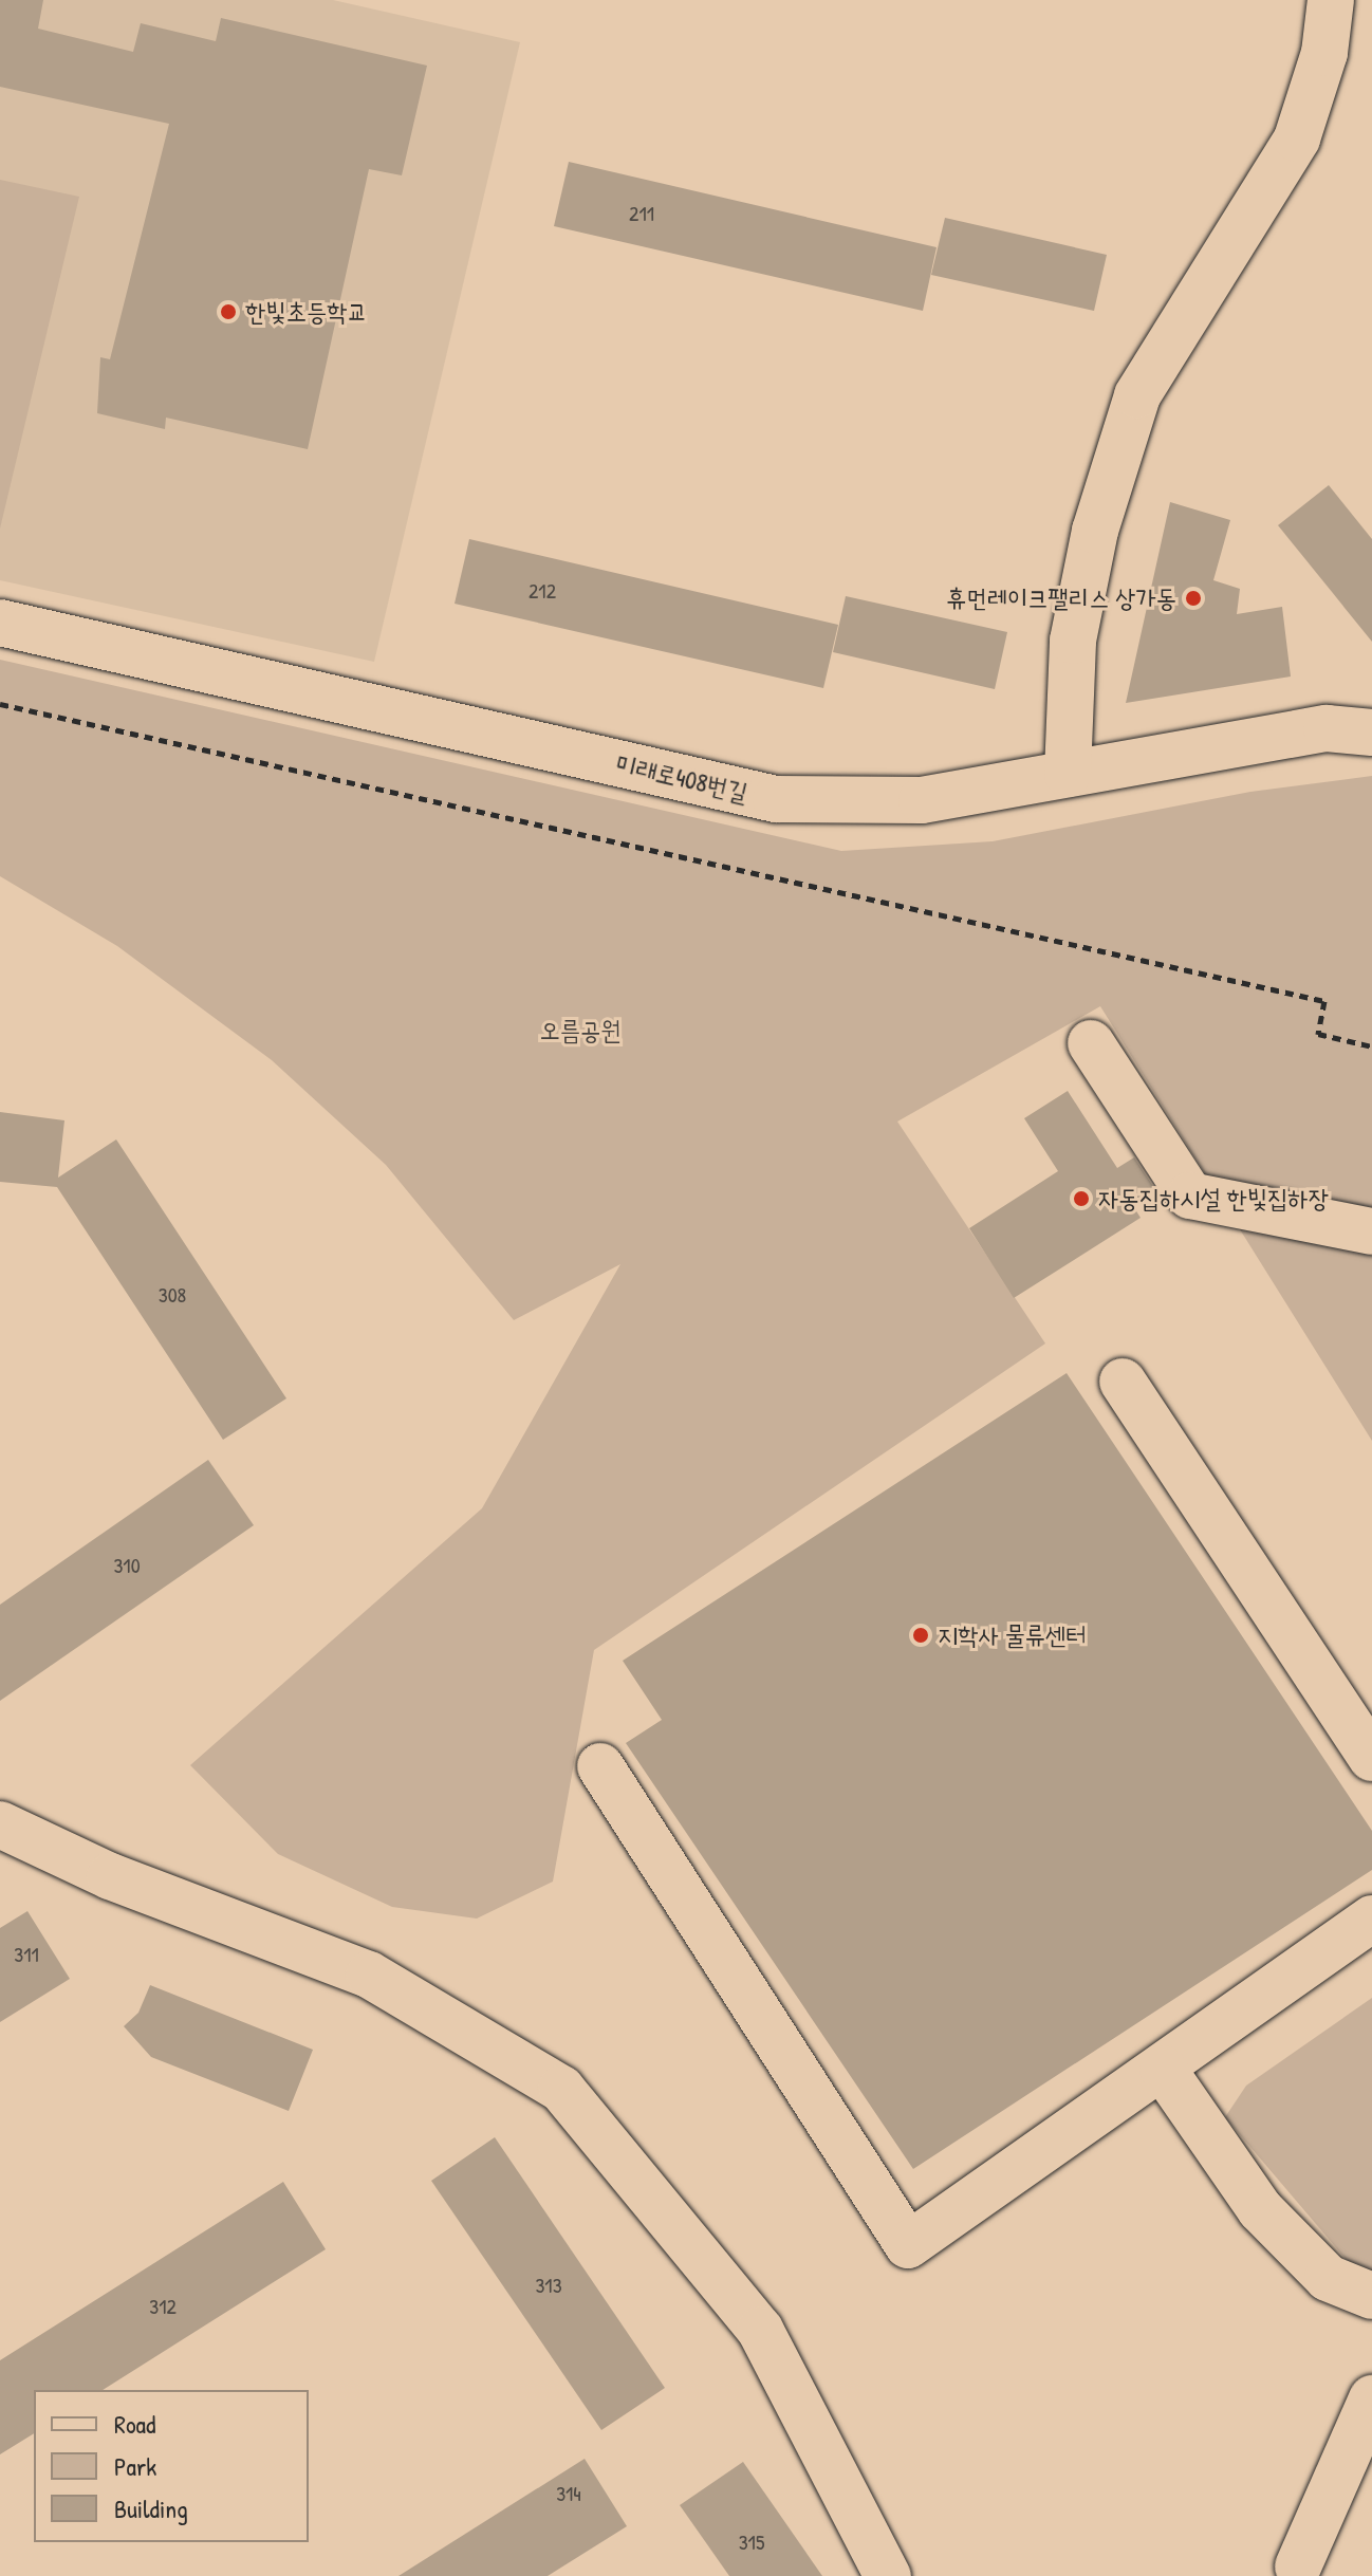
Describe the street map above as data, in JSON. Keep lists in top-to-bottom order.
{
  "streets": {
    "street": ["미래로408번길"]
  },
  "parks": ["오름공원"],
  "places": [
    "한빛초등학교",
    "휴먼레이크팰리스 상가동",
    "자동집하시설 한빛집하장",
    "지학사 물류센터"
  ],
  "house_numbers": [
    "211",
    "212",
    "308",
    "310",
    "311",
    "313",
    "312",
    "314",
    "315"
  ],
  "legend": ["Road", "Park", "Building"]
}
